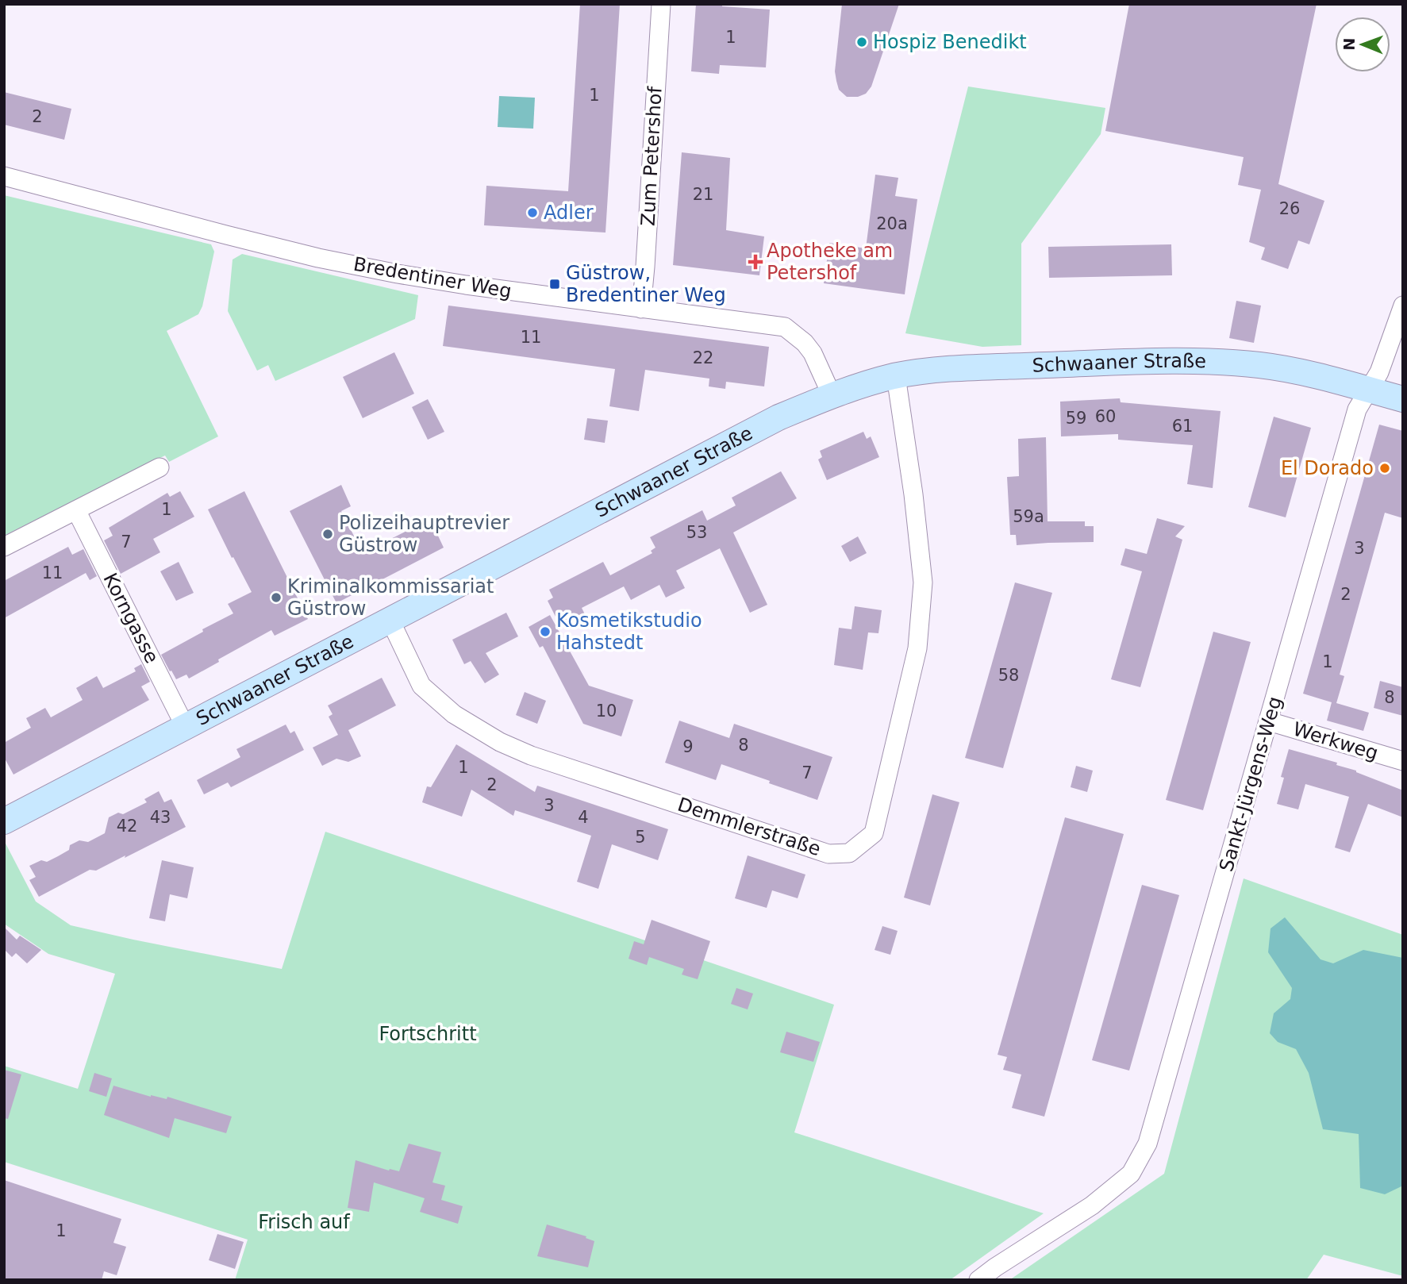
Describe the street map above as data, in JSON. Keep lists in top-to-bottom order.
{
  "streets": {
    "main road": ["Schwaaner Straße"],
    "street": [
      "Zum Petershof",
      "Bredentiner Weg",
      "Korngasse",
      "Werkweg",
      "Sankt-Jürgens-Weg",
      "Demmlerstraße"
    ]
  },
  "crossings": [
    ["Zum Petershof", "Bredentiner Weg"],
    ["Bredentiner Weg", "Schwaaner Straße"],
    ["Schwaaner Straße", "Korngasse"],
    ["Schwaaner Straße", "Sankt-Jürgens-Weg"],
    ["Schwaaner Straße", "Demmlerstraße"],
    ["Werkweg", "Sankt-Jürgens-Weg"]
  ],
  "parks": ["Fortschritt", "Frisch auf"],
  "places": {
    "other": [
      "Hospiz Benedikt",
      "Adler",
      "El Dorado",
      "Polizeihauptrevier Güstrow",
      "Kriminalkommissariat Güstrow",
      "Kosmetikstudio Hahstedt"
    ],
    "health": ["Apotheke am Petershof"],
    "transit": ["Güstrow, Bredentiner Weg"]
  },
  "house_numbers": [
    "1",
    "1",
    "2",
    "21",
    "26",
    "20a",
    "11",
    "22",
    "60",
    "59",
    "61",
    "1",
    "59a",
    "53",
    "7",
    "3",
    "11",
    "2",
    "1",
    "58",
    "8",
    "10",
    "8",
    "9",
    "1",
    "7",
    "2",
    "3",
    "43",
    "4",
    "42",
    "5",
    "1"
  ],
  "north": "left"
}
